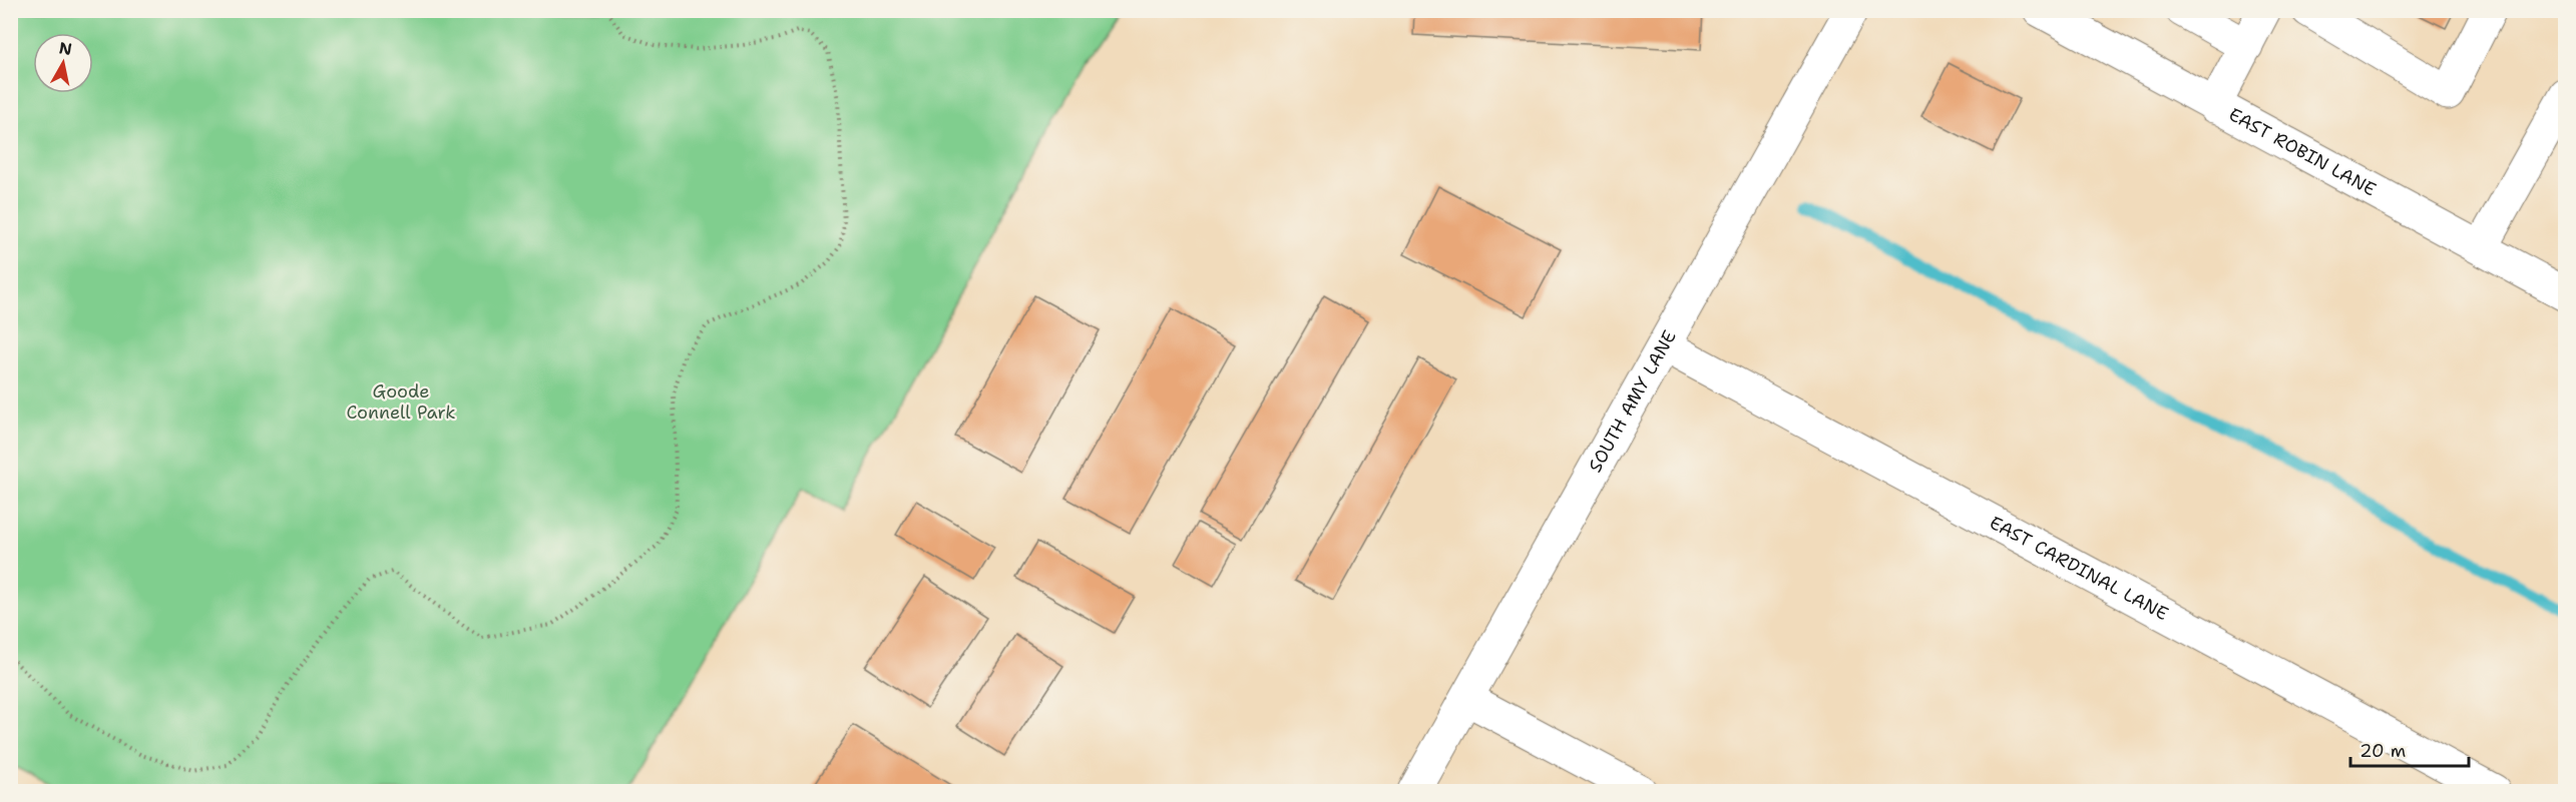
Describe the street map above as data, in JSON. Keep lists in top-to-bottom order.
{
  "streets": {
    "street": ["EAST ROBIN LANE", "SOUTH AMY LANE", "EAST CARDINAL LANE"]
  },
  "crossings": [
    ["SOUTH AMY LANE", "EAST CARDINAL LANE"]
  ],
  "parks": ["Goode Connell Park"],
  "scale_bar": "20 m",
  "north": "top"
}
